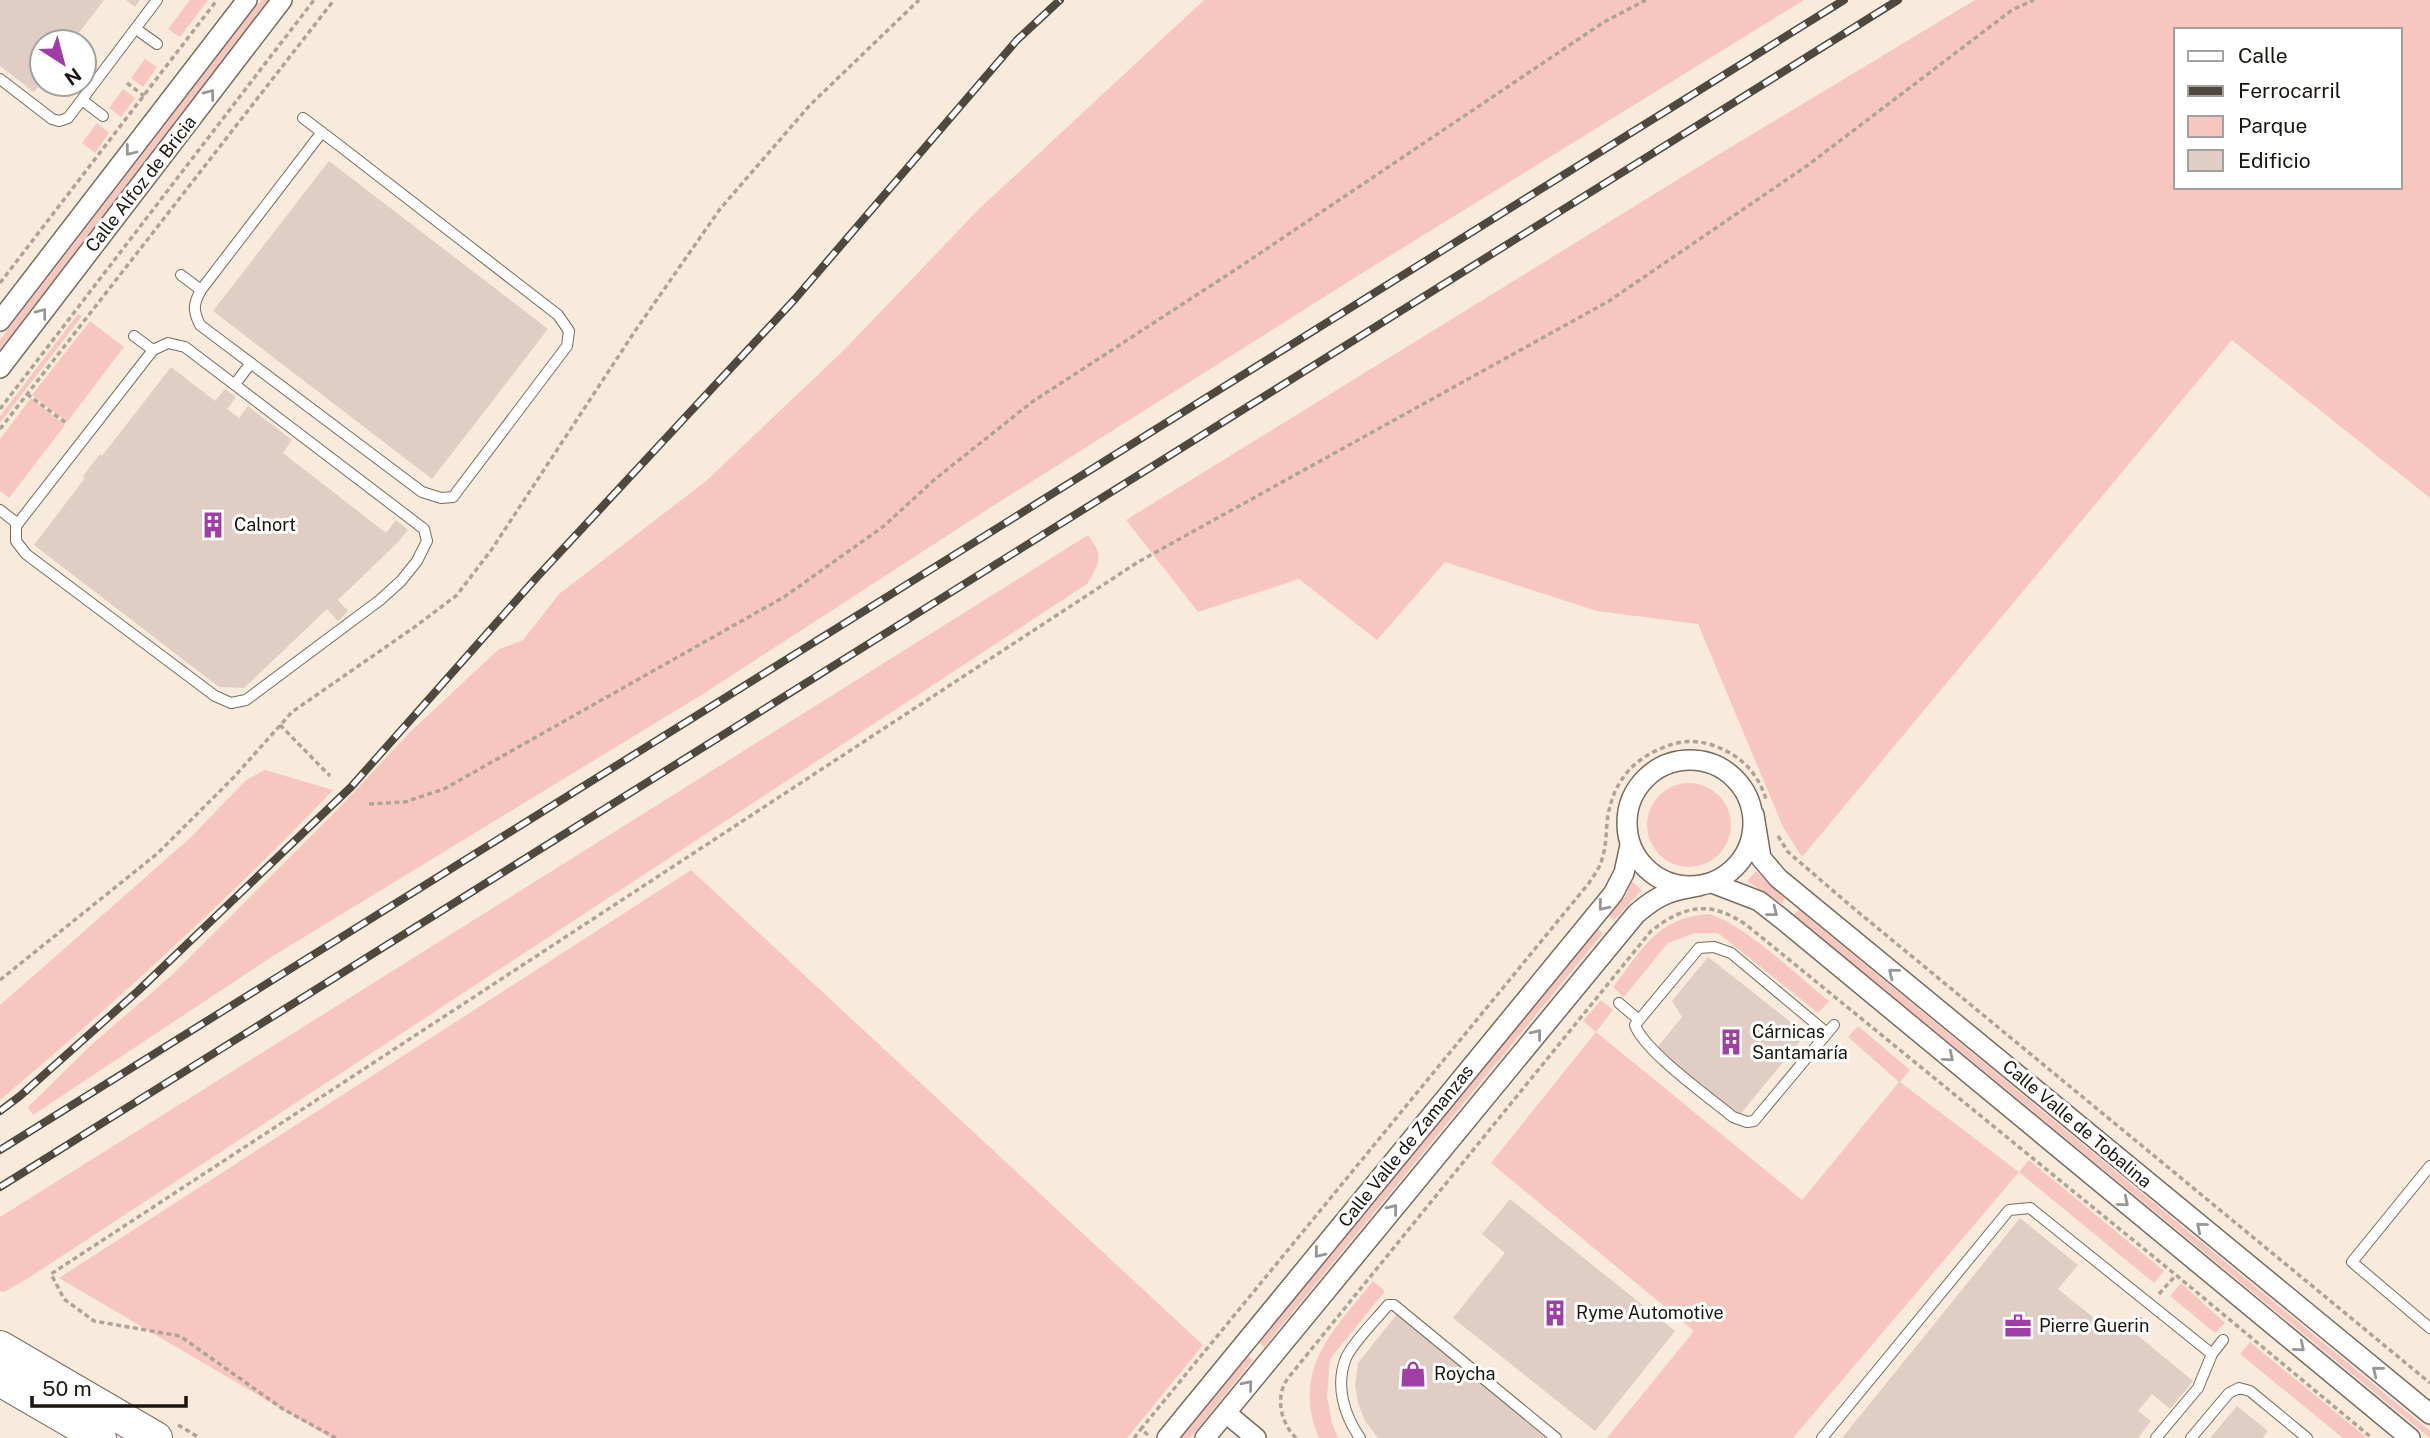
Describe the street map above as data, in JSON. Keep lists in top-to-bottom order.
{
  "streets": {
    "street": ["Calle Alfoz de Bricia", "Calle Valle de Tobalina", "Calle Valle de Zamanzas"]
  },
  "crossings": [
    ["Calle Valle de Tobalina", "Calle Valle de Zamanzas"]
  ],
  "places": {
    "building": ["Calnort", "Cárnicas Santamaría", "Ryme Automotive"],
    "office": ["Pierre Guerin"],
    "shop": ["Roycha"]
  },
  "legend": [
    "Calle",
    "Ferrocarril",
    "Parque",
    "Edificio"
  ],
  "scale_bar": "50 m",
  "north": "bottom right"
}
